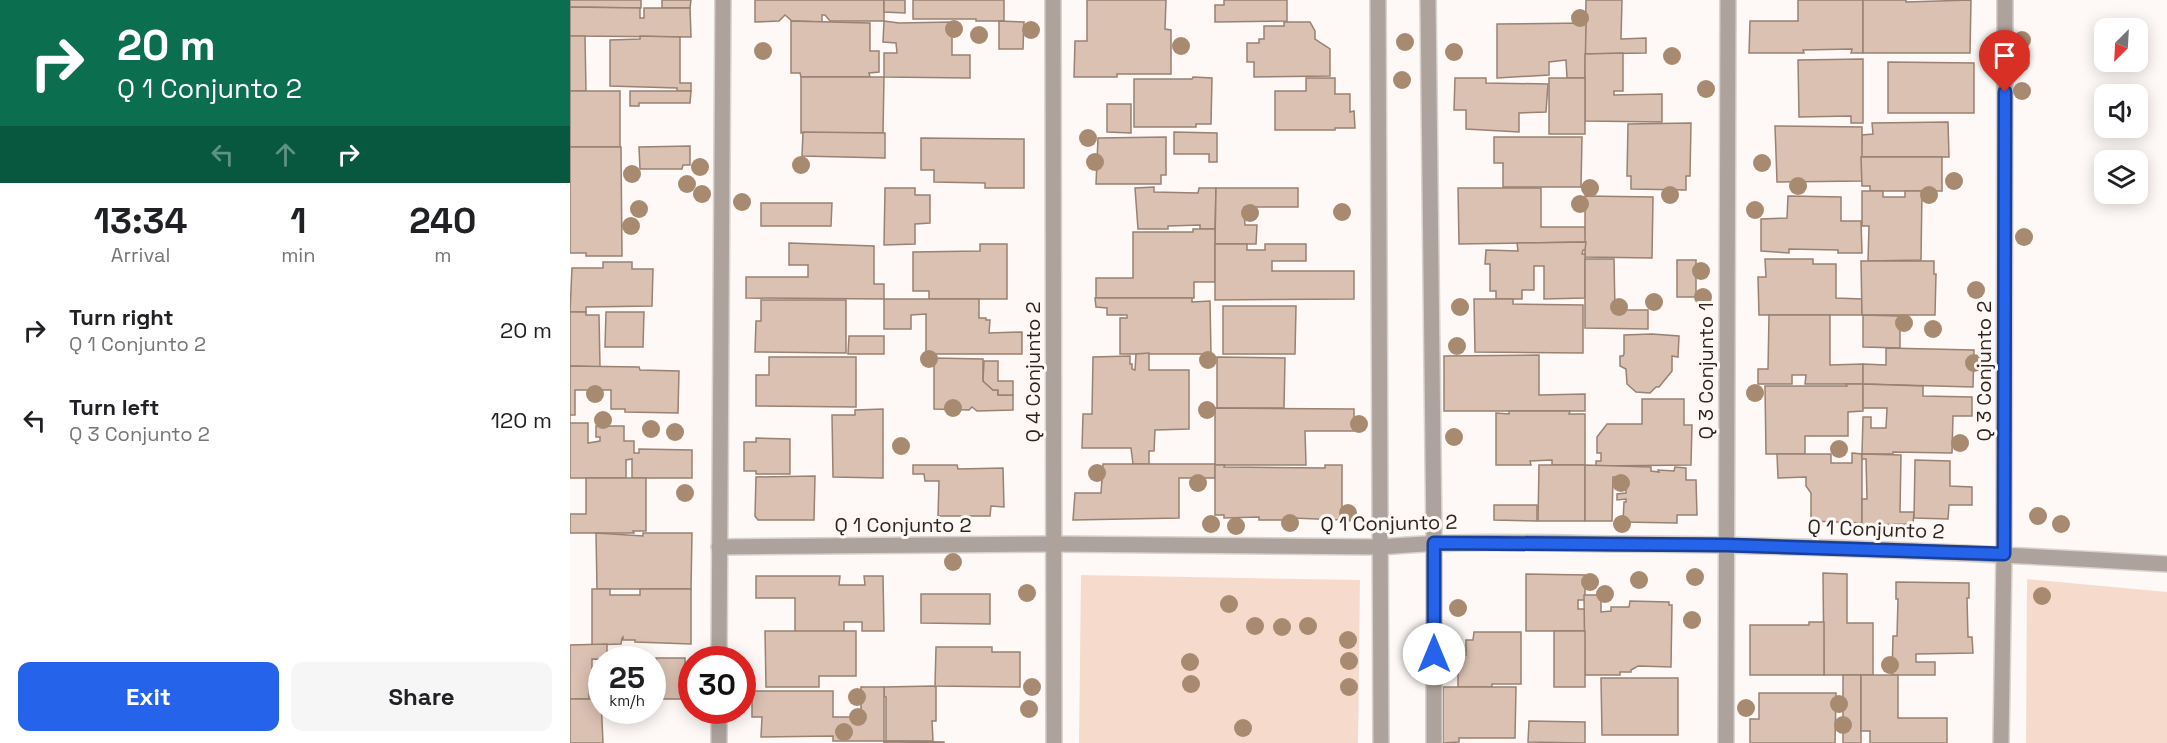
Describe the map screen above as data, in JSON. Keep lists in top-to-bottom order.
{
  "streets": {
    "street": [
      "Q 3 Conjunto 1",
      "Q 3 Conjunto 2",
      "Q 4 Conjunto 2",
      "Q 1 Conjunto 2"
    ]
  },
  "crossings": [
    ["Q 3 Conjunto 1", "Q 1 Conjunto 2"],
    ["Q 3 Conjunto 2", "Q 1 Conjunto 2"],
    ["Q 4 Conjunto 2", "Q 1 Conjunto 2"]
  ],
  "north": "bottom left",
  "page": {
    "turn": ["20 m", "Q 1 Conjunto 2"],
    "eta": [
      "13:34",
      "Arrival",
      "1",
      "min",
      "240",
      "m"
    ],
    "list": [
      {
        "name": "Turn right",
        "note": "Q 1 Conjunto 2",
        "value": "20 m"
      },
      {
        "name": "Turn left",
        "note": "Q 3 Conjunto 2",
        "value": "120 m"
      }
    ],
    "speed": "25 km/h",
    "limit": "30",
    "buttons": ["Exit", "Share"]
  }
}
